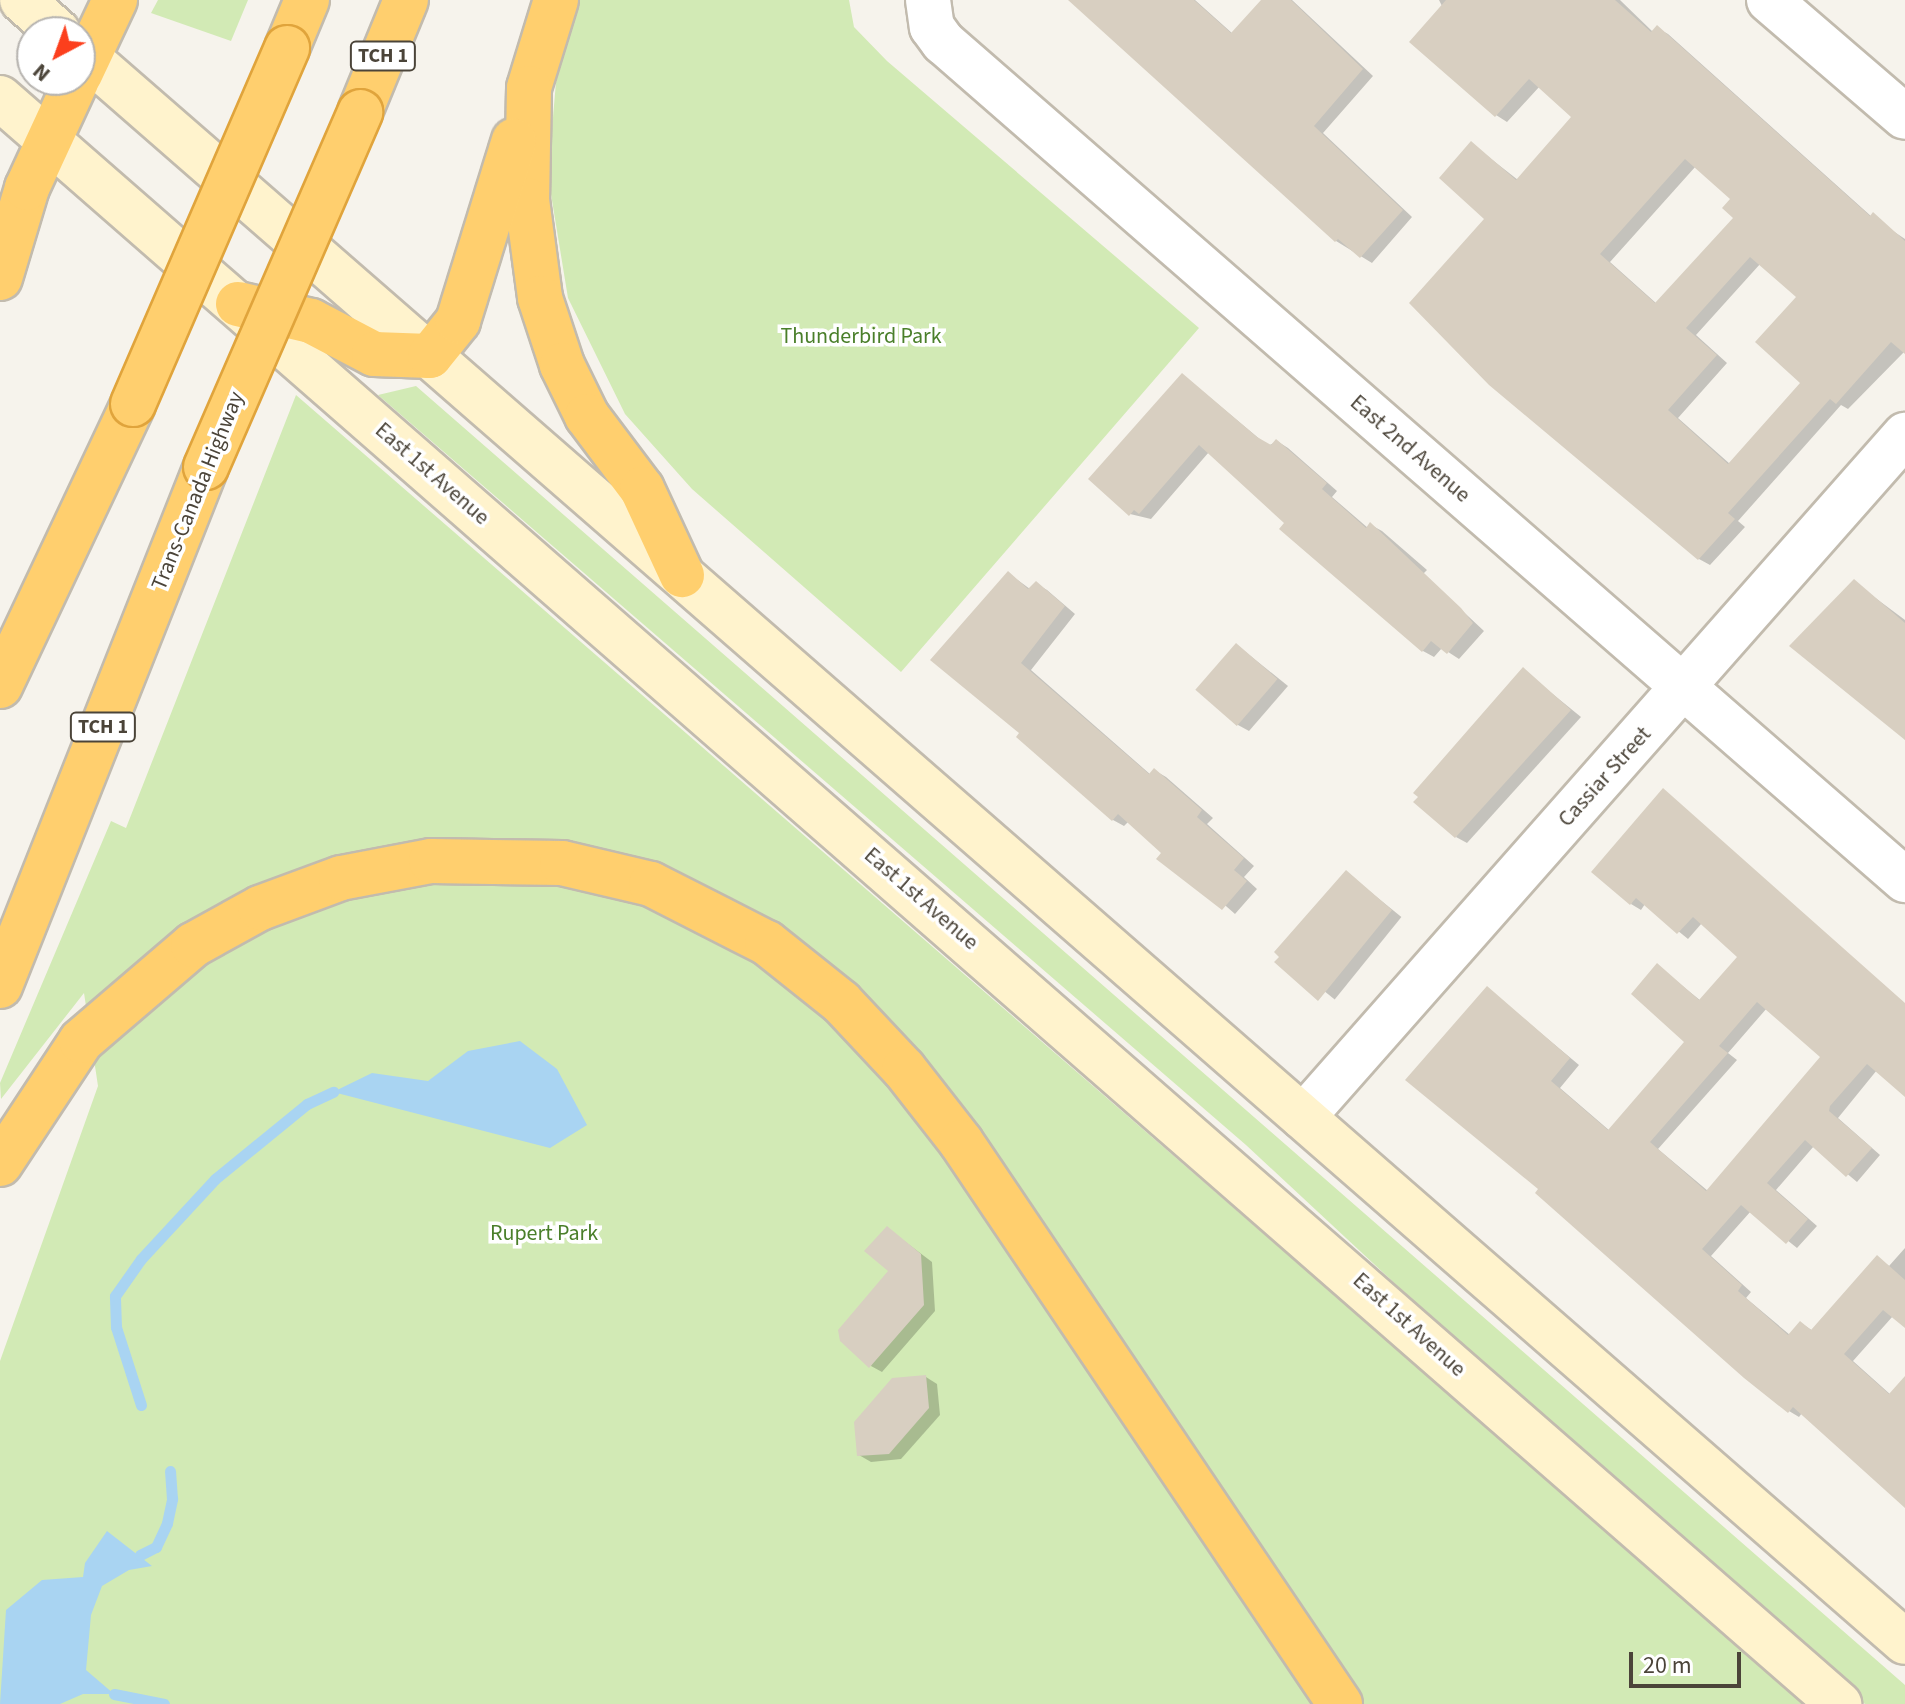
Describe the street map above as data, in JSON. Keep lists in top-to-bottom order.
{
  "streets": {
    "highway": ["TCH 1", "Trans-Canada Highway"],
    "main road": ["East 1st Avenue"],
    "street": ["East 2nd Avenue", "Cassiar Street"]
  },
  "crossings": [
    ["East 2nd Avenue", "Cassiar Street"]
  ],
  "parks": ["Thunderbird Park", "Rupert Park"],
  "scale_bar": "20 m",
  "north": "bottom left"
}
